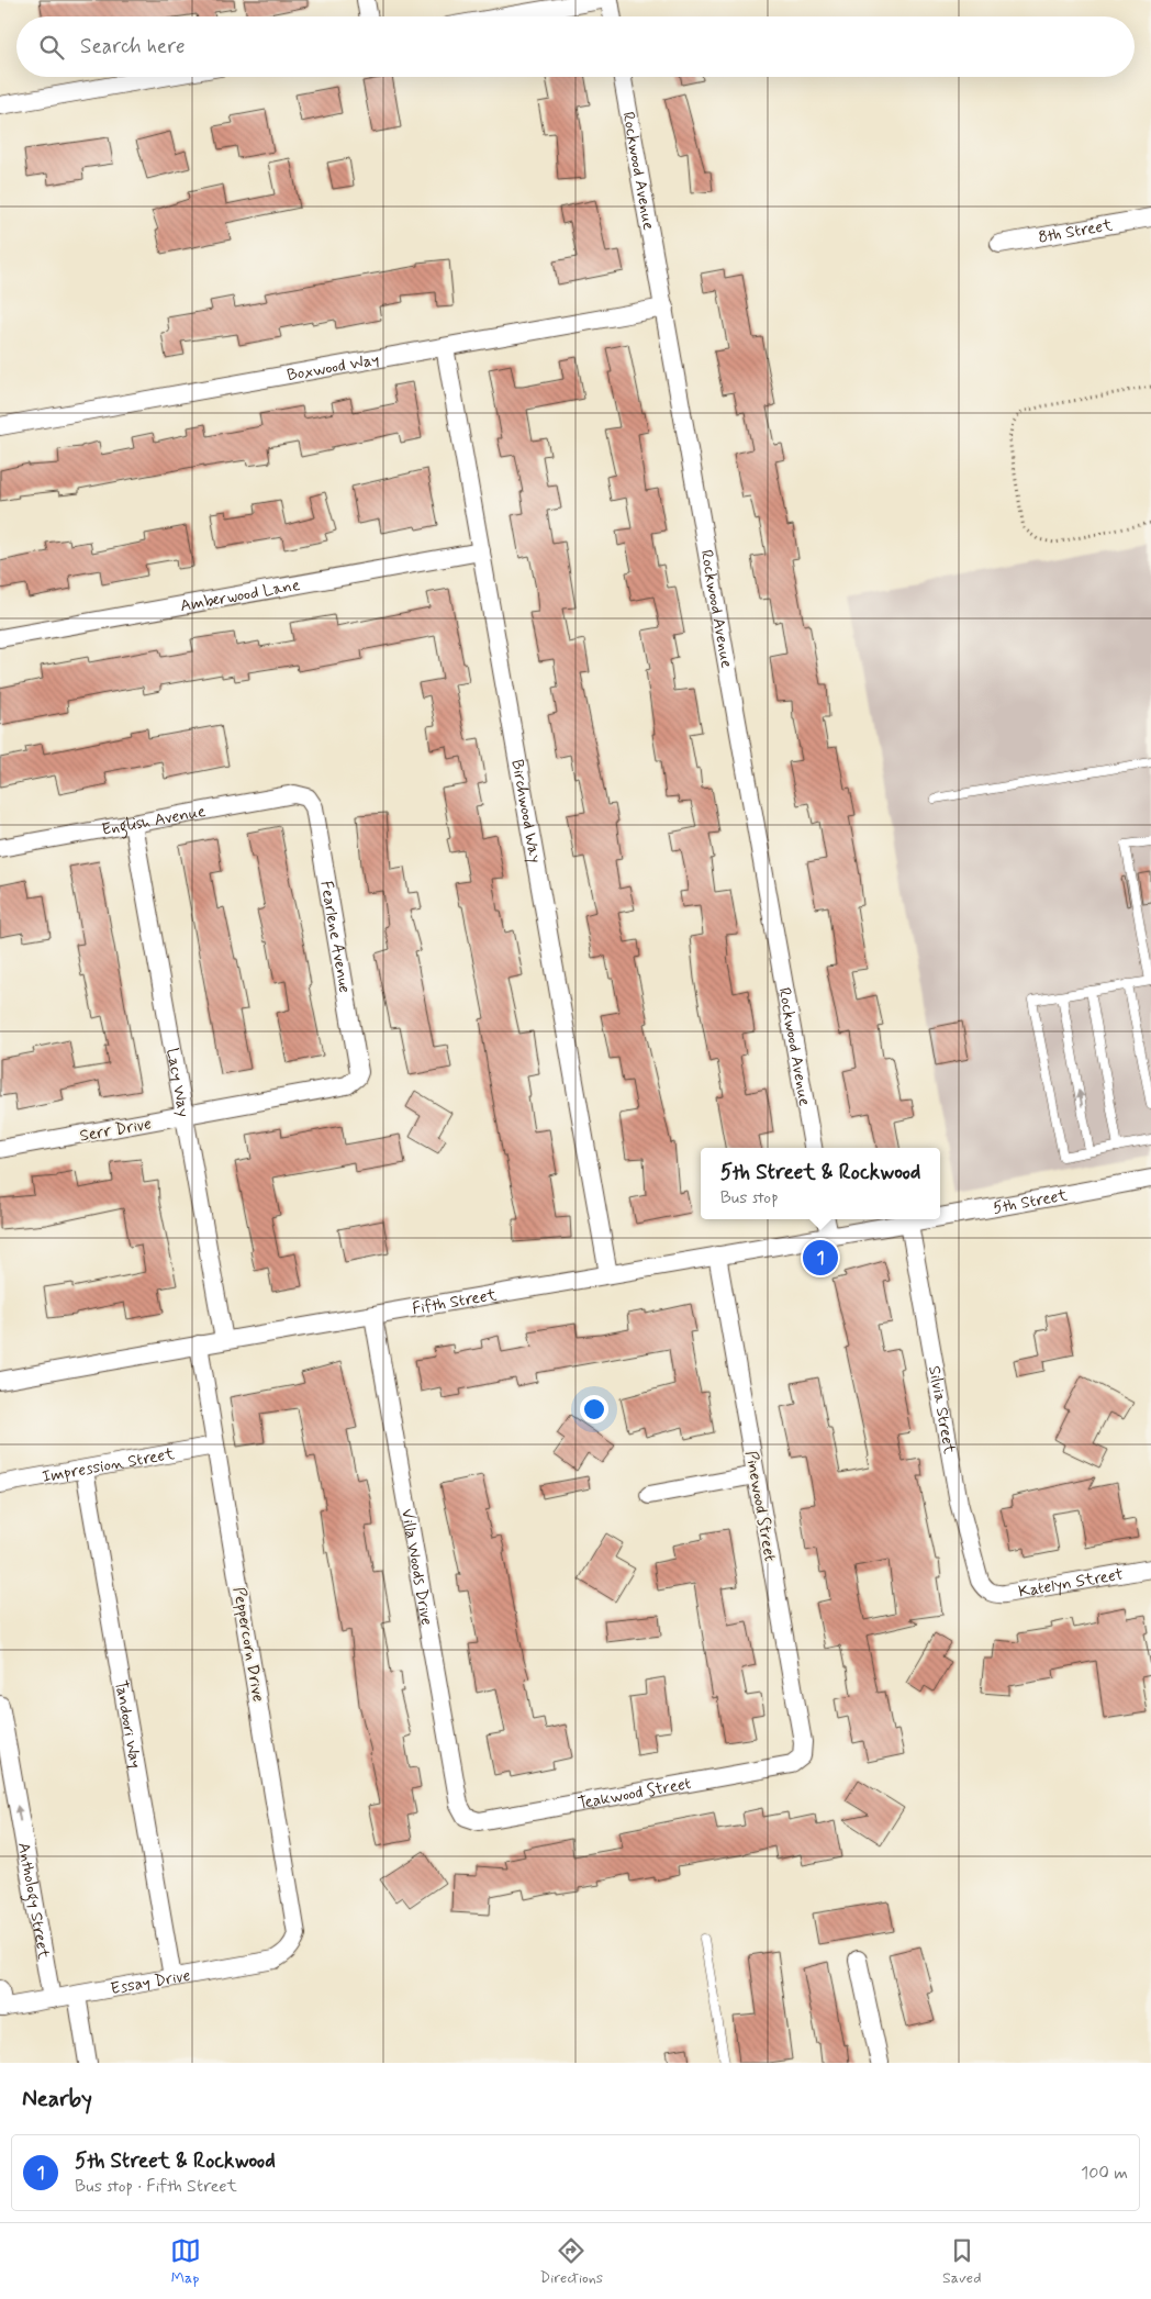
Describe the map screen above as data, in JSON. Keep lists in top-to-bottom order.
{
  "streets": {
    "street": [
      "Rockwood Avenue",
      "8th Street",
      "Boxwood Way",
      "Amberwood Lane",
      "Birchwood Way",
      "English Avenue",
      "Fearlene Avenue",
      "Lacy Way",
      "Serr Drive",
      "5th Street",
      "Fifth Street",
      "Silvia Street",
      "Impression Street",
      "Pinewood Street",
      "Villa Woods Drive",
      "Katelyn Street",
      "Peppercorn Drive",
      "Tandoori Way",
      "Teakwood Street",
      "Anthology Street",
      "Essay Drive"
    ]
  },
  "crossings": [
    ["Rockwood Avenue", "Boxwood Way"],
    ["Boxwood Way", "Birchwood Way"],
    ["Amberwood Lane", "Birchwood Way"],
    ["Birchwood Way", "Fifth Street"],
    ["English Avenue", "Fearlene Avenue"],
    ["English Avenue", "Lacy Way"],
    ["Fearlene Avenue", "Serr Drive"],
    ["Lacy Way", "Serr Drive"],
    ["Lacy Way", "Fifth Street"],
    ["5th Street", "Fifth Street"],
    ["5th Street", "Silvia Street"],
    ["Fifth Street", "Silvia Street"],
    ["Fifth Street", "Pinewood Street"],
    ["Fifth Street", "Villa Woods Drive"],
    ["Fifth Street", "Peppercorn Drive"],
    ["Silvia Street", "Katelyn Street"],
    ["Impression Street", "Peppercorn Drive"],
    ["Impression Street", "Tandoori Way"],
    ["Pinewood Street", "Teakwood Street"],
    ["Villa Woods Drive", "Teakwood Street"],
    ["Peppercorn Drive", "Essay Drive"],
    ["Tandoori Way", "Essay Drive"],
    ["Anthology Street", "Essay Drive"]
  ],
  "one_way": ["Anthology Street"],
  "page": {
    "search": "Search here",
    "popup": ["5th Street & Rockwood", "Bus stop"],
    "pins": "1",
    "heading": "Nearby",
    "list": [
      {
        "mark": "1",
        "name": "5th Street & Rockwood",
        "note": "Bus stop · Fifth Street",
        "value": "100 m"
      }
    ],
    "nav": ["Map", "Directions", "Saved"]
  }
}
